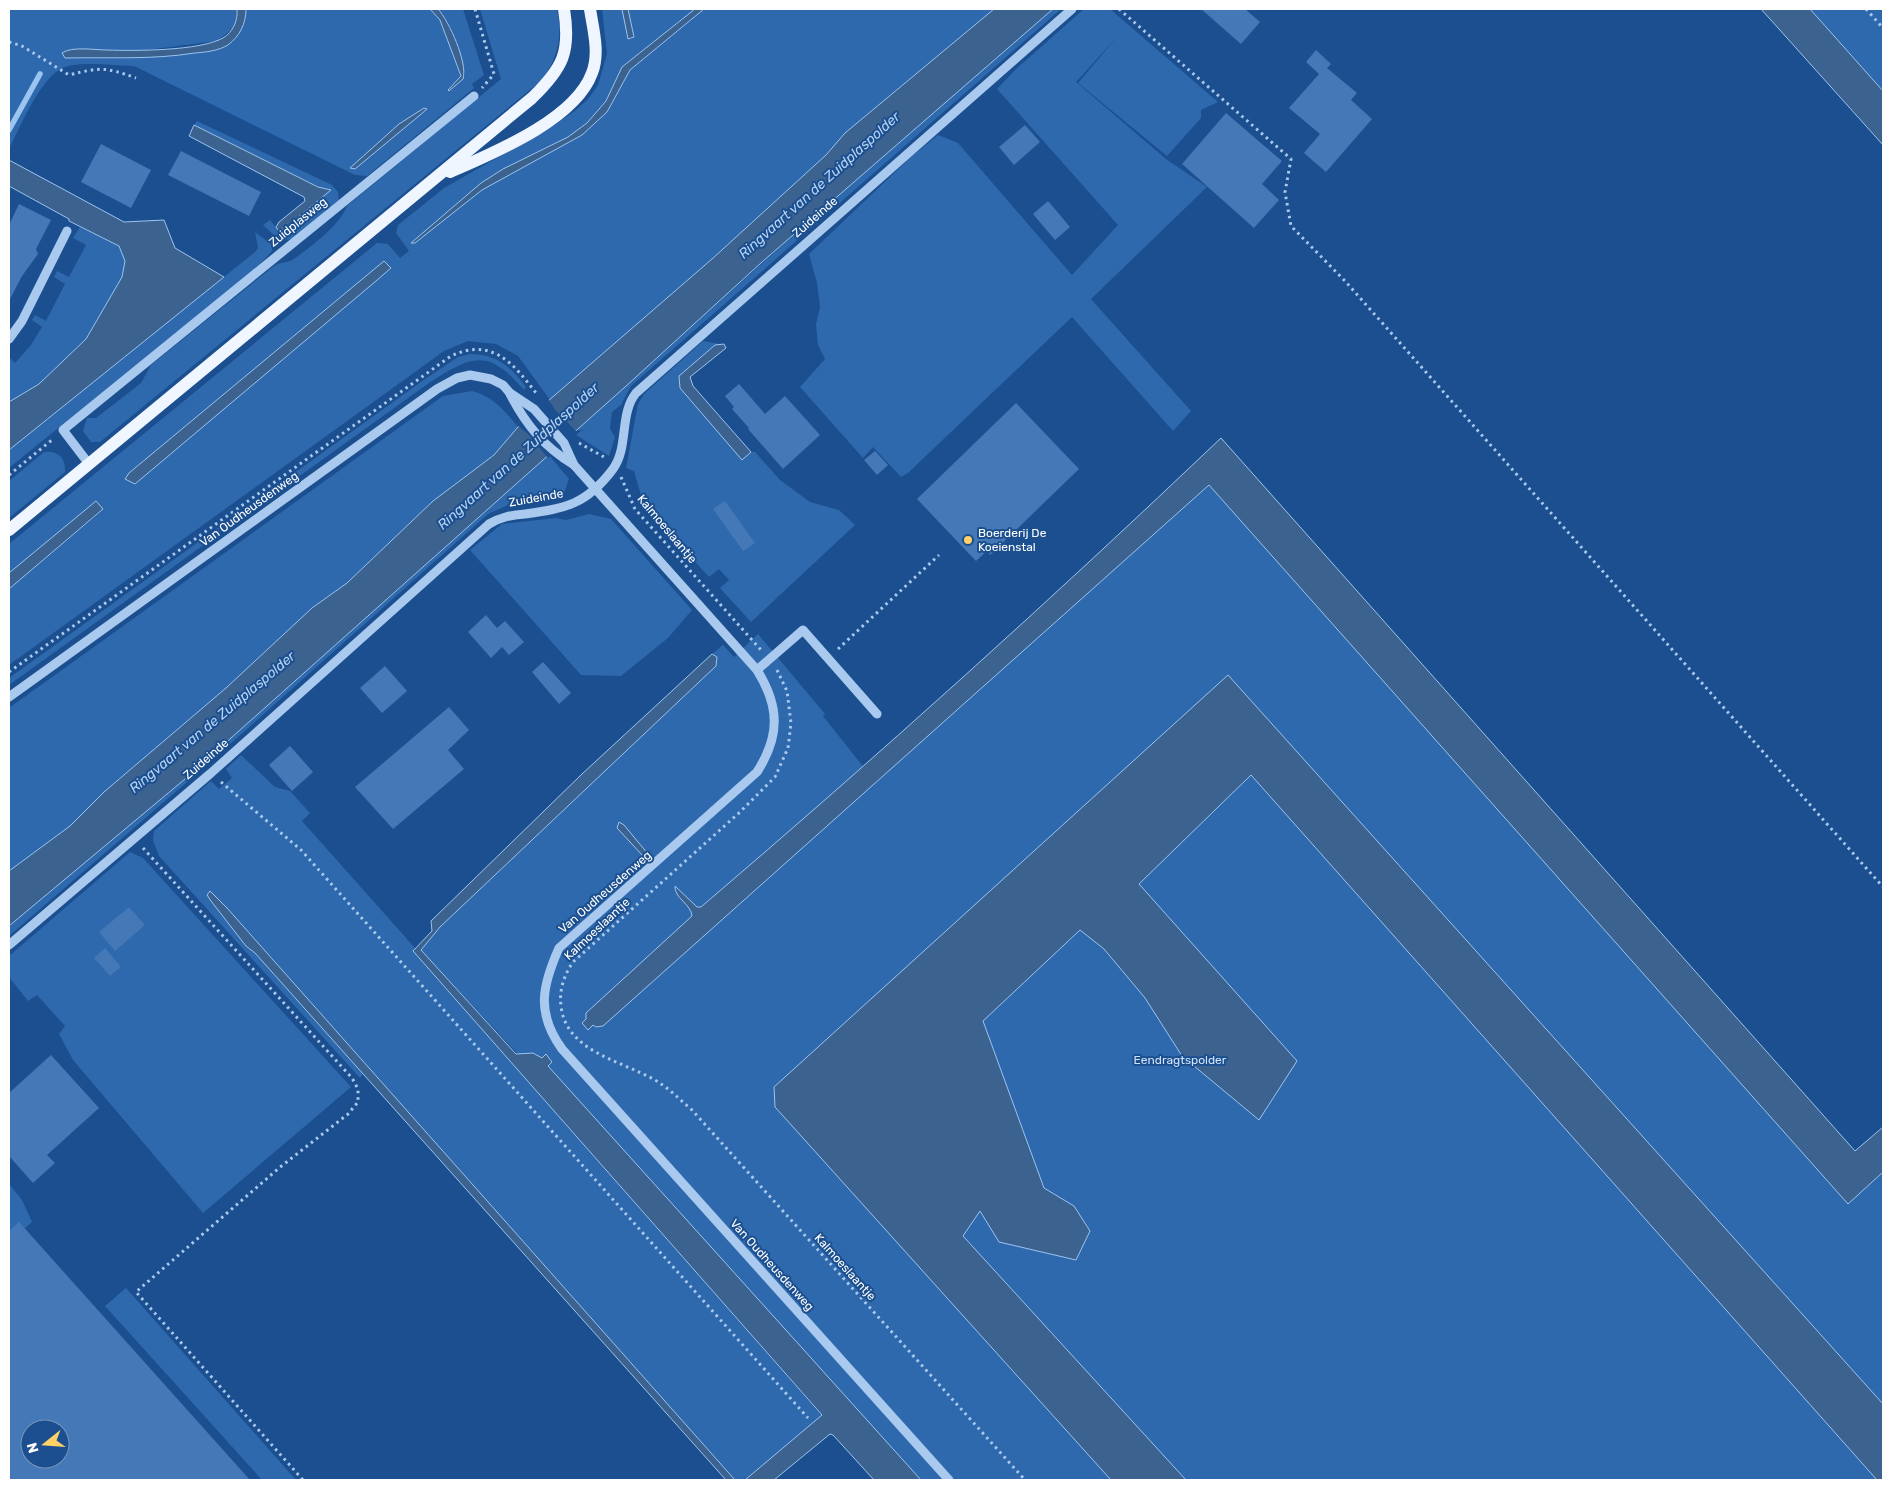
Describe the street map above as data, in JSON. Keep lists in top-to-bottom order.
{
  "streets": {
    "street": ["Zuideinde", "Zuidplasweg", "Van Oudheusdenweg"],
    "path": ["Kalmoeslaantje"]
  },
  "crossings": [
    ["Zuideinde", "Van Oudheusdenweg"],
    ["Zuideinde", "Kalmoeslaantje"]
  ],
  "water": ["Ringvaart van de Zuidplaspolder"],
  "parks": ["Eendragtspolder"],
  "places": ["Boerderij De Koeienstal"],
  "north": "left"
}
